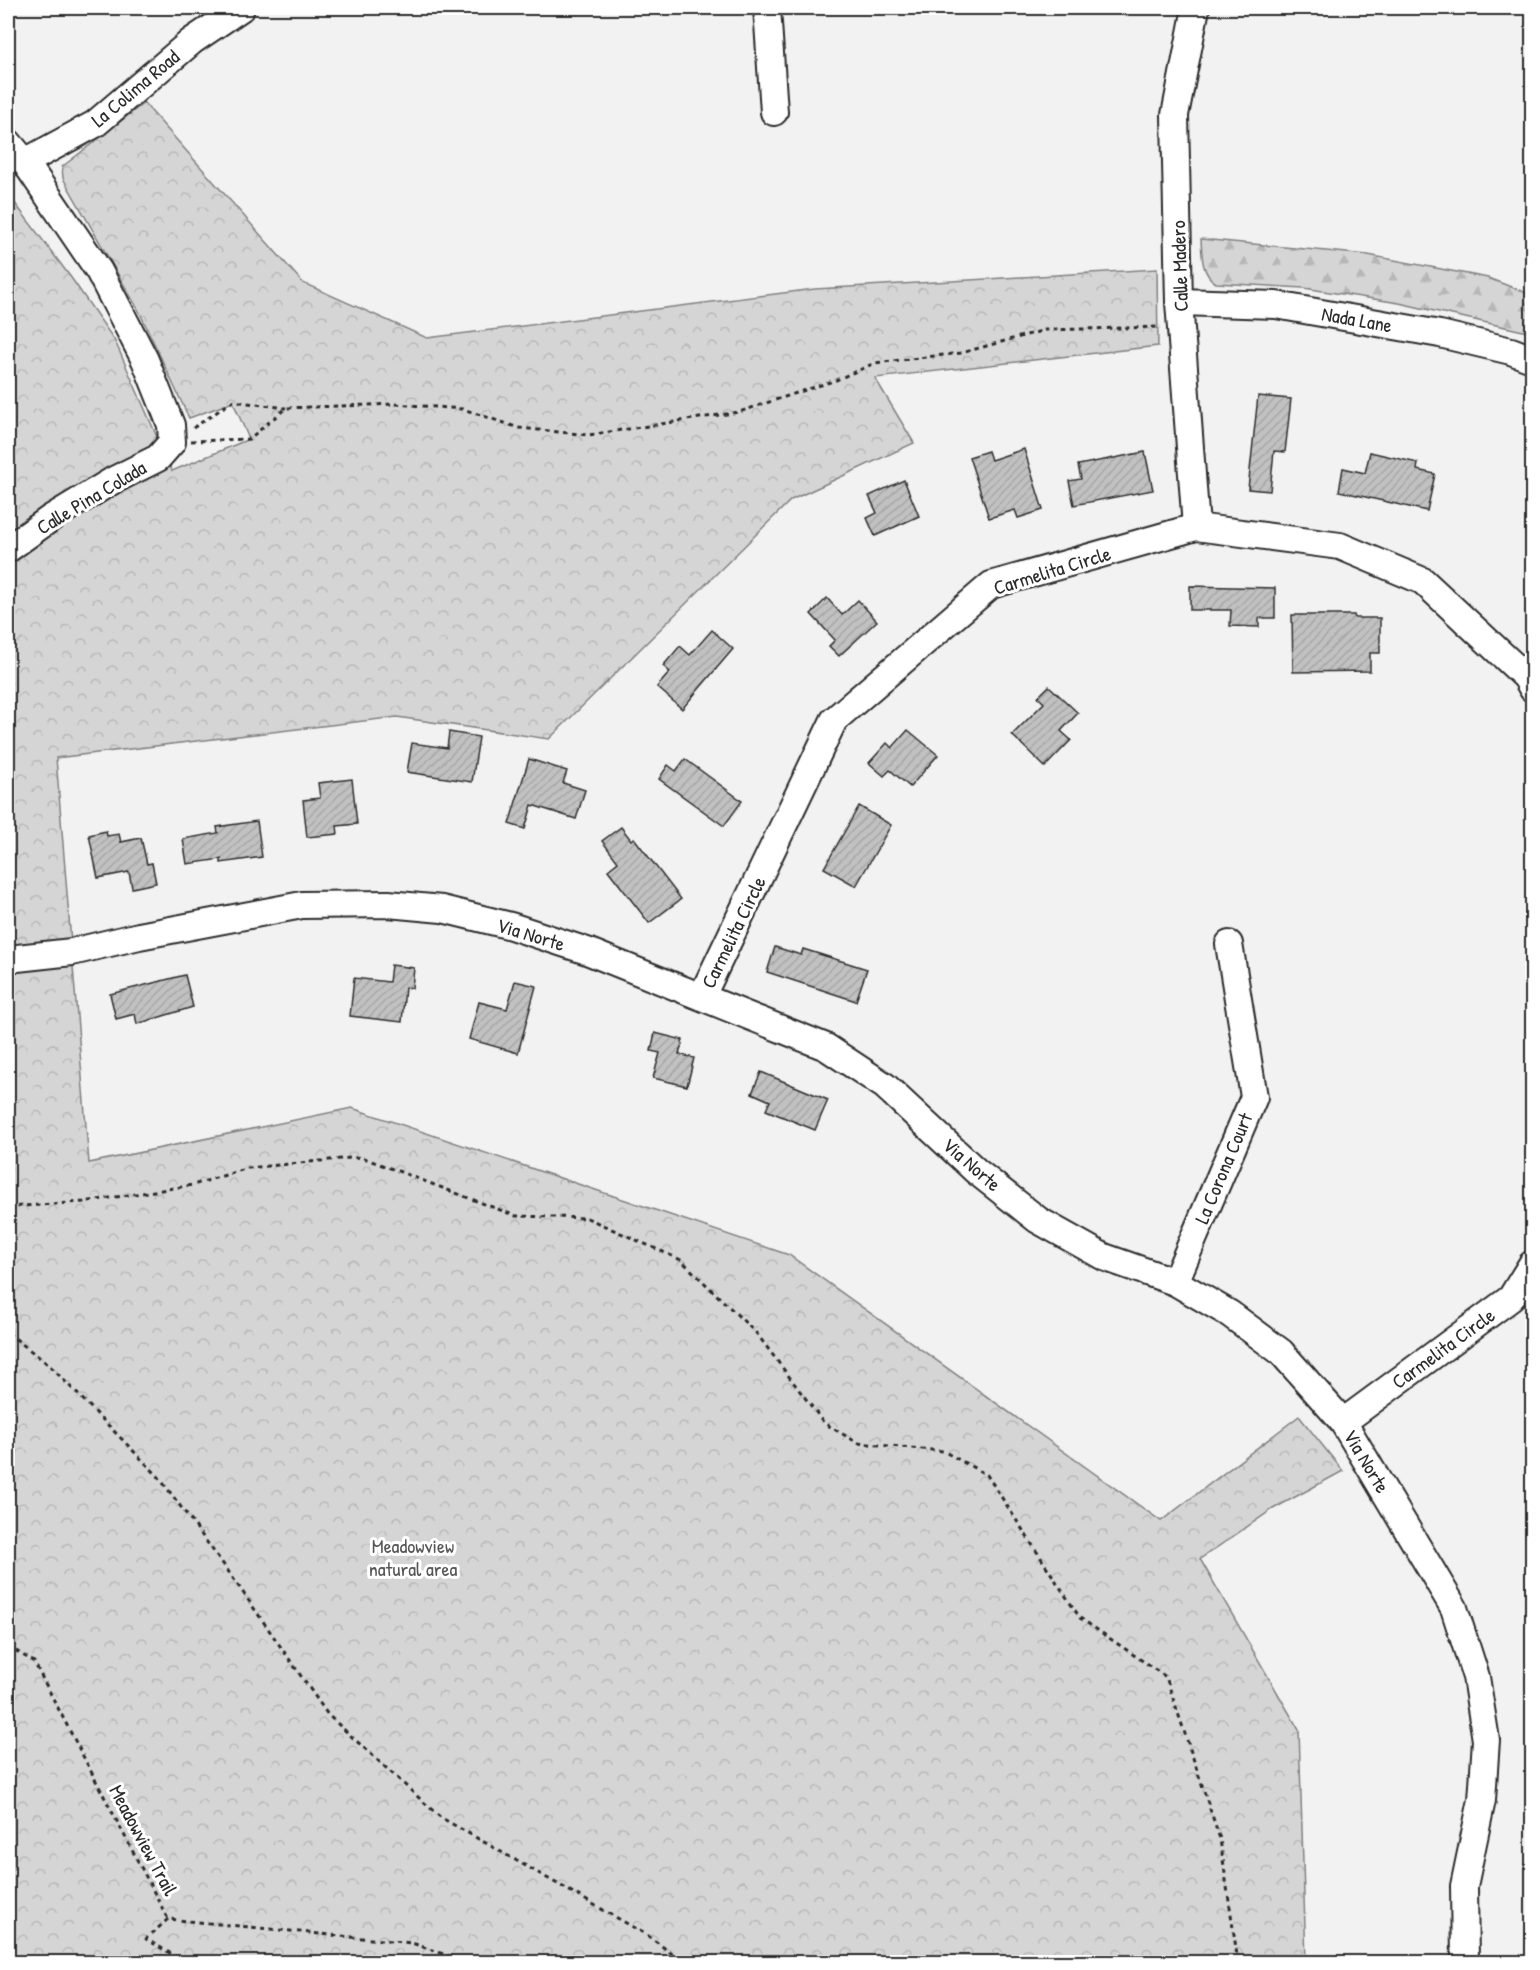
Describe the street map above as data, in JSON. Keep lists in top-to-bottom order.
{
  "streets": {
    "street": [
      "La Colima Road",
      "Calle Madero",
      "Nada Lane",
      "Calle Pina Colada",
      "Carmelita Circle",
      "Via Norte",
      "La Corona Court"
    ],
    "path": ["Meadowview Trail"]
  },
  "crossings": [
    ["Calle Madero", "Nada Lane"],
    ["Calle Madero", "Carmelita Circle"],
    ["Carmelita Circle", "Via Norte"],
    ["Via Norte", "La Corona Court"]
  ],
  "parks": ["Meadowview natural area"]
}
